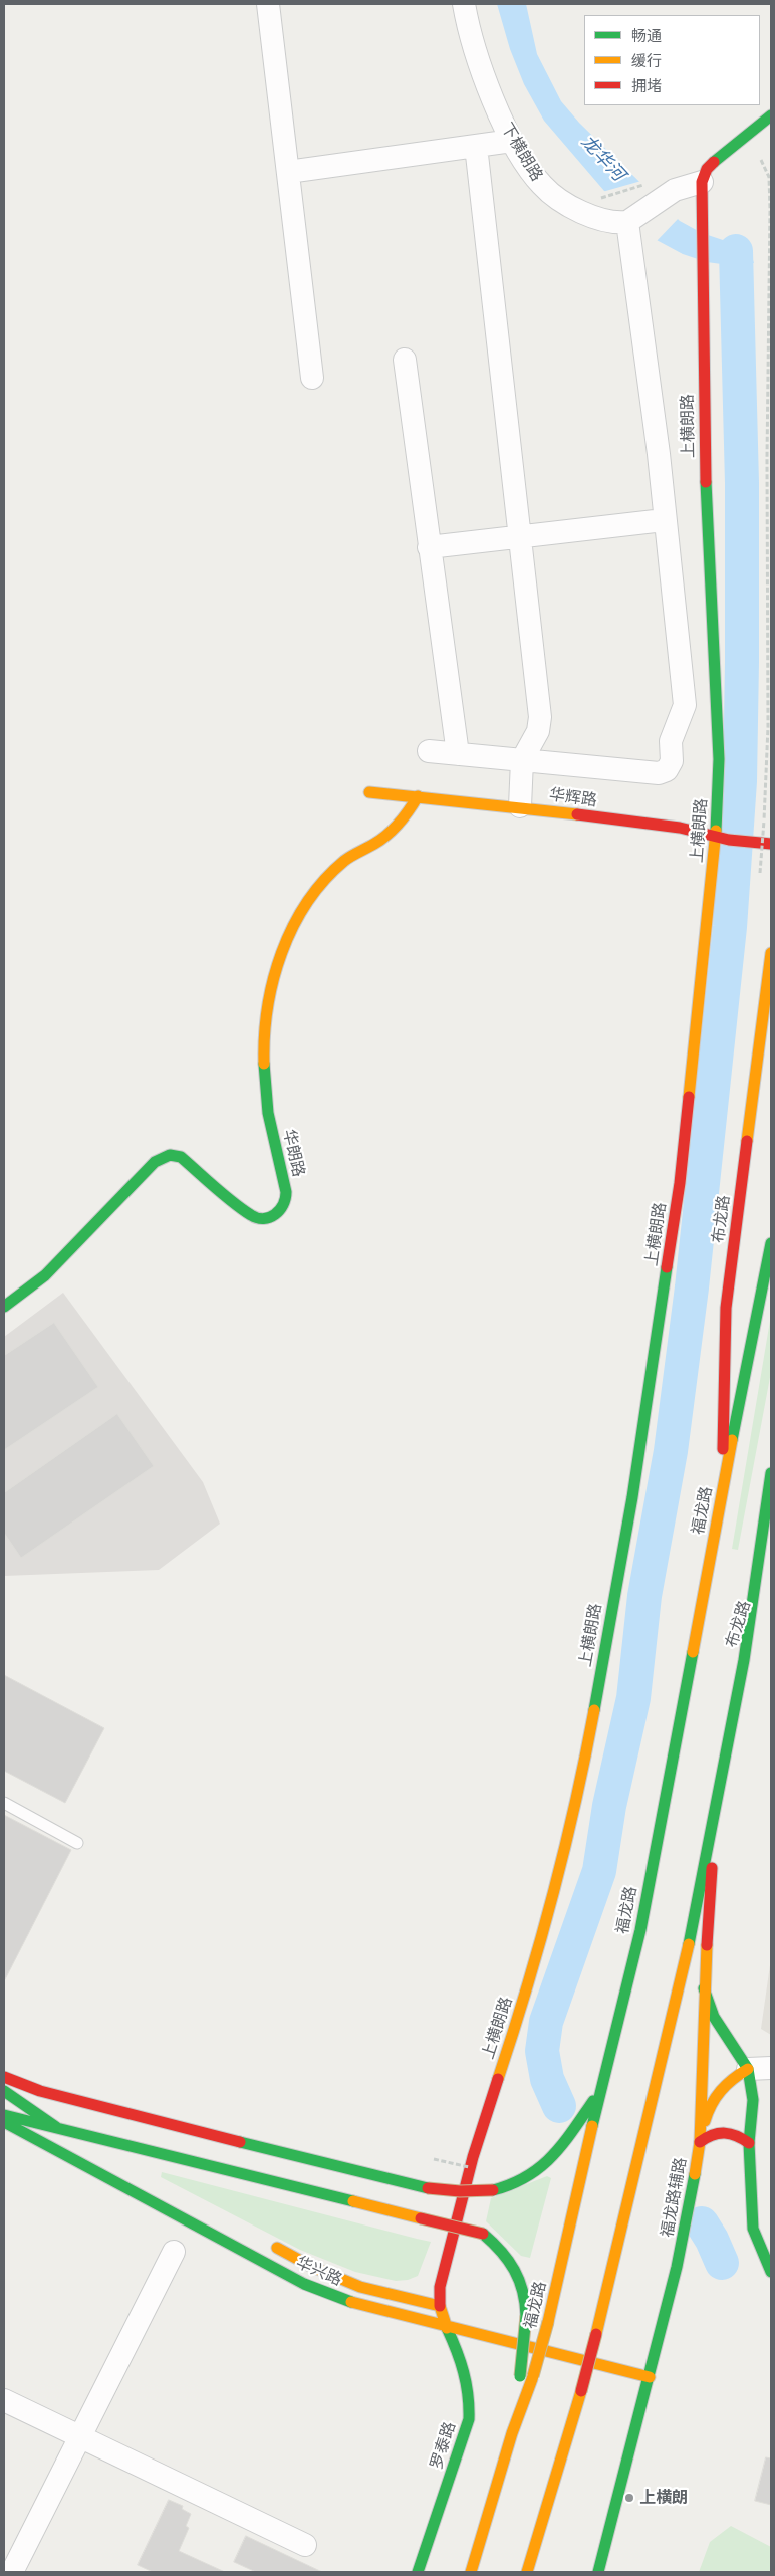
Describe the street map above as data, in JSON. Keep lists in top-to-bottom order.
{
  "streets": {
    "main road": [
      "上横朗路",
      "华辉路",
      "华朗路",
      "布龙路",
      "福龙路",
      "福龙路辅路",
      "华兴路",
      "罗泰路"
    ],
    "street": ["下横朗路"]
  },
  "crossings": [
    ["上横朗路", "华辉路"],
    ["上横朗路", "华兴路"],
    ["上横朗路", "罗泰路"],
    ["华辉路", "华朗路"],
    ["布龙路", "福龙路"],
    ["福龙路辅路", "华兴路"],
    ["华兴路", "罗泰路"]
  ],
  "water": ["龙华河"],
  "places": ["上横朗"],
  "legend": ["畅通", "缓行", "拥堵"]
}
